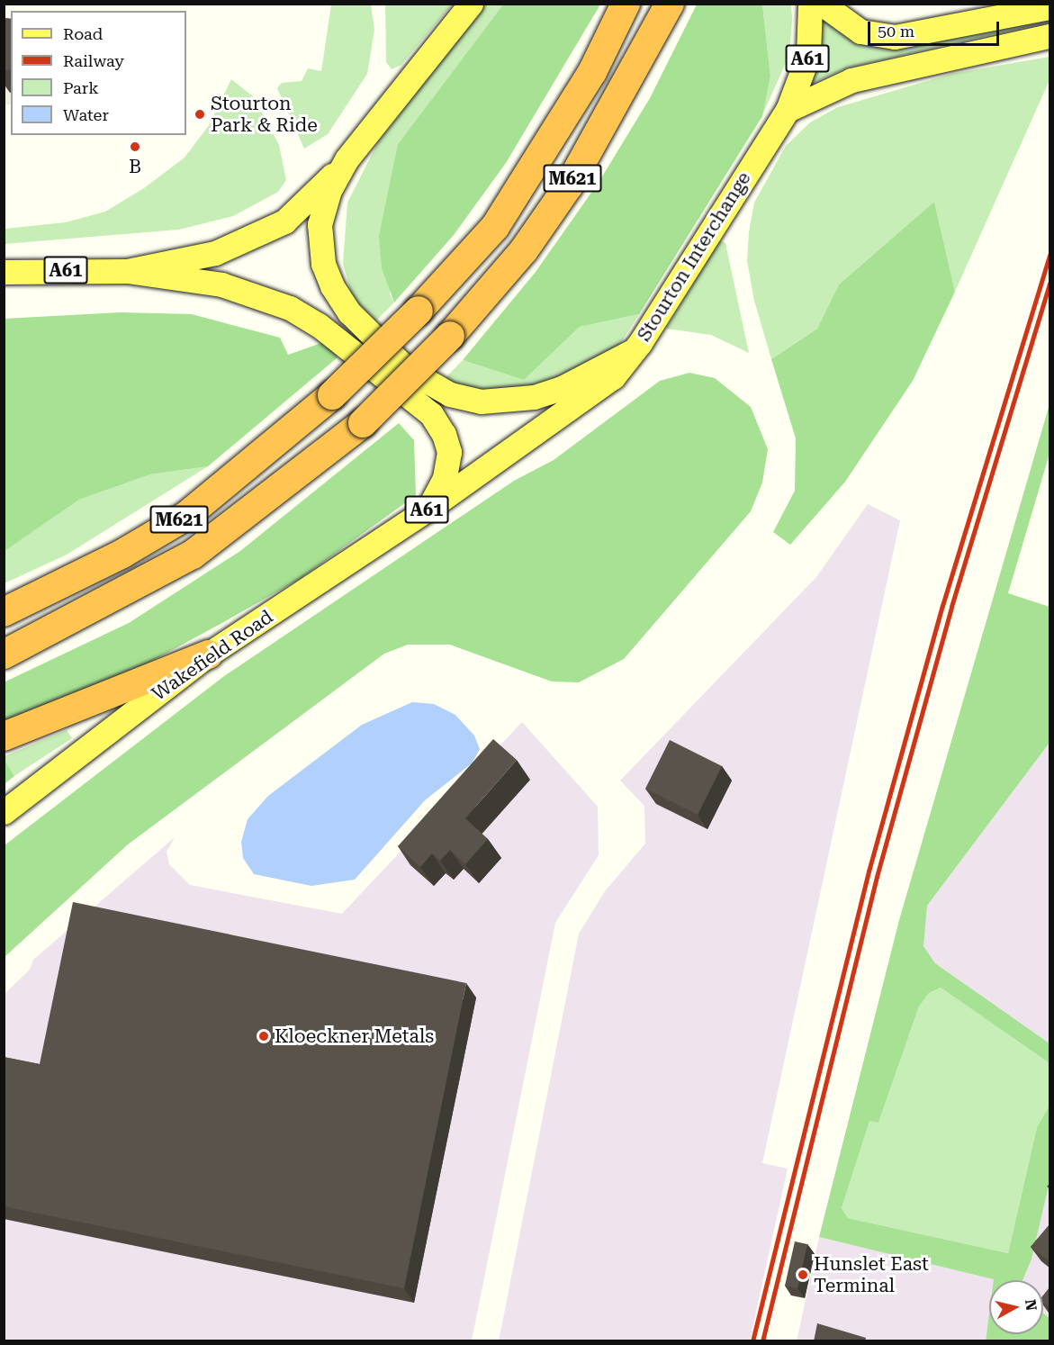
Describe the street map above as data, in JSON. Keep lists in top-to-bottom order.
{
  "streets": {
    "highway": ["M621"],
    "main road": ["A61", "Stourton Interchange", "Wakefield Road"]
  },
  "crossings": [
    ["A61", "Stourton Interchange"],
    ["A61", "Wakefield Road"],
    ["Stourton Interchange", "Wakefield Road"]
  ],
  "places": [
    "Stourton Park & Ride",
    "B",
    "Kloeckner Metals",
    "Hunslet East Terminal"
  ],
  "legend": [
    "Road",
    "Railway",
    "Park",
    "Water"
  ],
  "scale_bar": "50 m",
  "north": "right"
}
